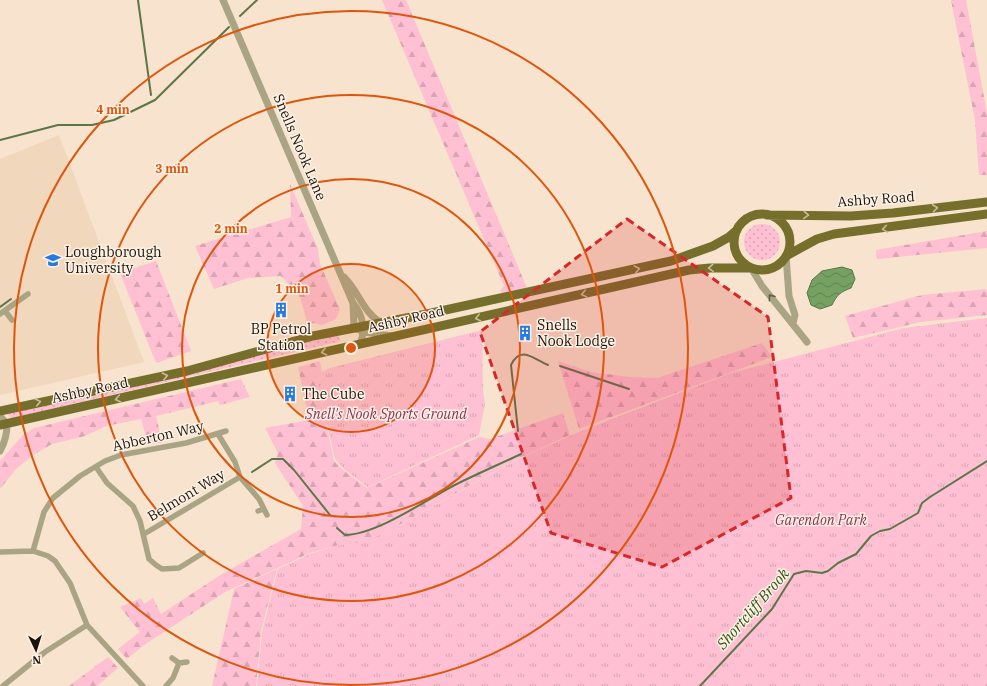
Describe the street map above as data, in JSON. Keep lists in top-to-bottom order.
{
  "streets": {
    "main road": ["Ashby Road"],
    "street": ["Snells Nook Lane", "Abberton Way", "Belmont Way"]
  },
  "crossings": [
    ["Snells Nook Lane", "Ashby Road"],
    ["Abberton Way", "Belmont Way"]
  ],
  "water": ["Shortcliff Brook"],
  "parks": ["Snell's Nook Sports Ground", "Garendon Park"],
  "places": {
    "school or university": ["Loughborough University"],
    "building": ["BP Petrol Station", "Snells Nook Lodge", "The Cube"]
  },
  "north": "bottom",
  "rings": [
    "4 min",
    "3 min",
    "2 min",
    "1 min"
  ]
}
